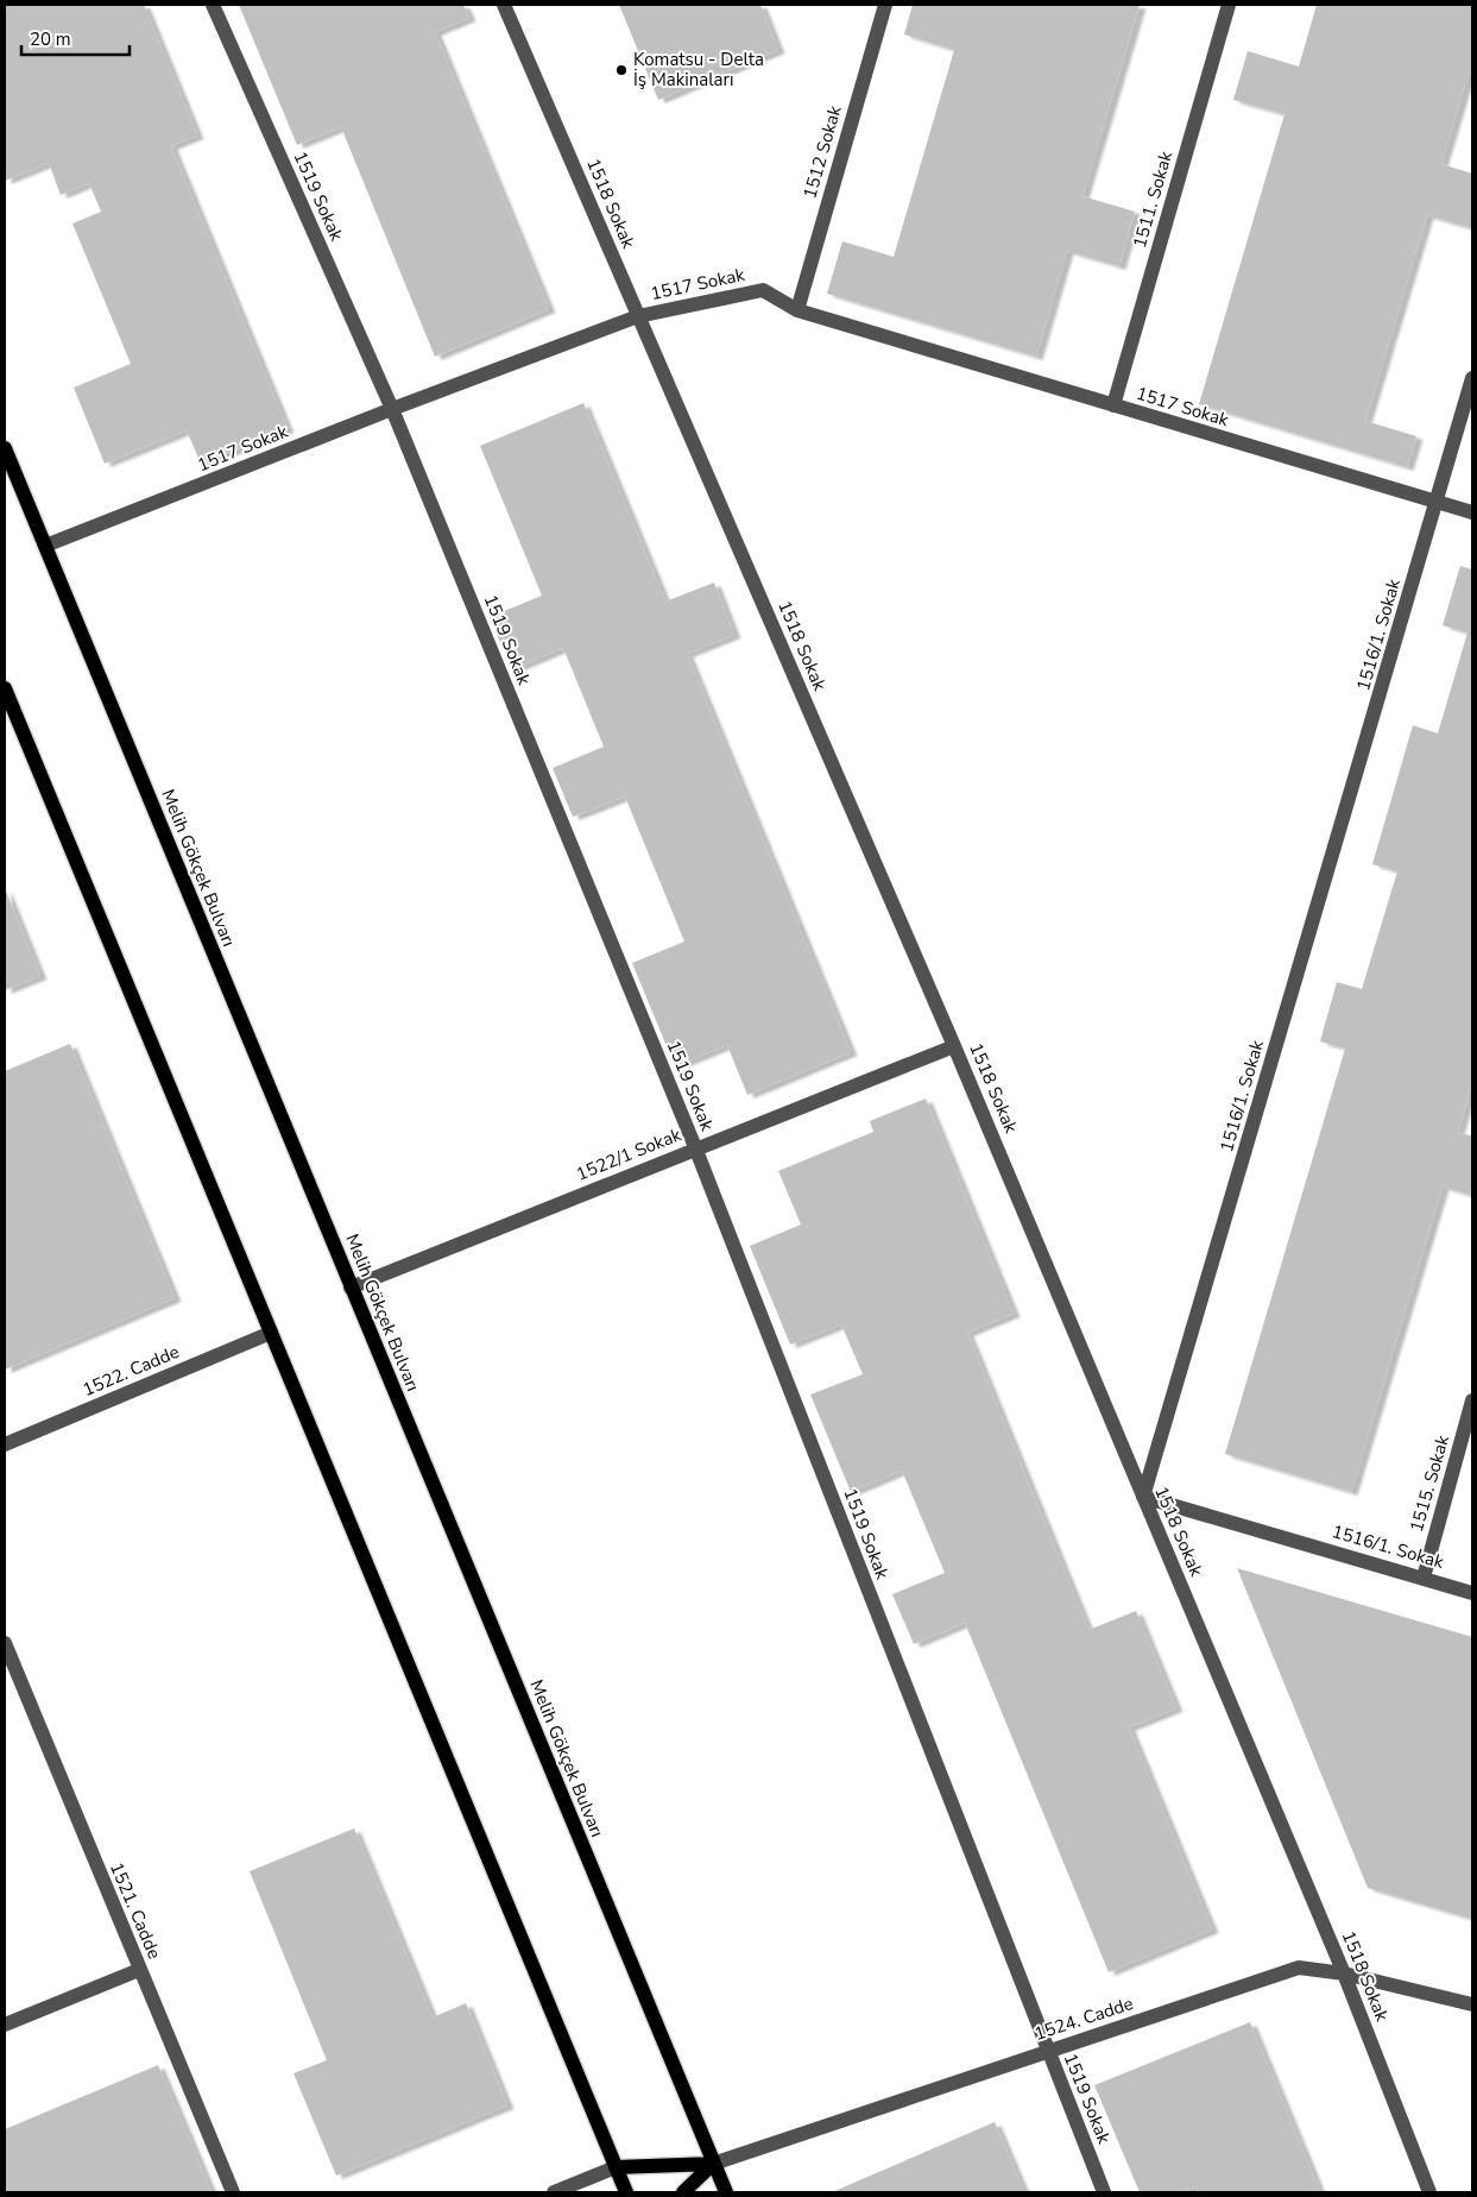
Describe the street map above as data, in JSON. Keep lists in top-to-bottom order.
{
  "streets": {
    "main road": ["Melih Gökçek Bulvarı"],
    "street": [
      "1512 Sokak",
      "1519 Sokak",
      "1511. Sokak",
      "1518 Sokak",
      "1517 Sokak",
      "1516/1. Sokak",
      "1522/1 Sokak",
      "1522. Cadde",
      "1515. Sokak",
      "1521. Cadde",
      "1524. Cadde"
    ]
  },
  "crossings": [
    ["1512 Sokak", "1517 Sokak"],
    ["1519 Sokak", "1517 Sokak"],
    ["1519 Sokak", "1522/1 Sokak"],
    ["1519 Sokak", "1524. Cadde"],
    ["1511. Sokak", "1517 Sokak"],
    ["1518 Sokak", "1517 Sokak"],
    ["1518 Sokak", "1516/1. Sokak"],
    ["1518 Sokak", "1522/1 Sokak"],
    ["1518 Sokak", "1524. Cadde"],
    ["1517 Sokak", "1516/1. Sokak"],
    ["1517 Sokak", "Melih Gökçek Bulvarı"],
    ["1516/1. Sokak", "1515. Sokak"],
    ["Melih Gökçek Bulvarı", "1522/1 Sokak"],
    ["Melih Gökçek Bulvarı", "1524. Cadde"]
  ],
  "places": ["Komatsu - Delta İş Makinaları"],
  "scale_bar": "20 m"
}
